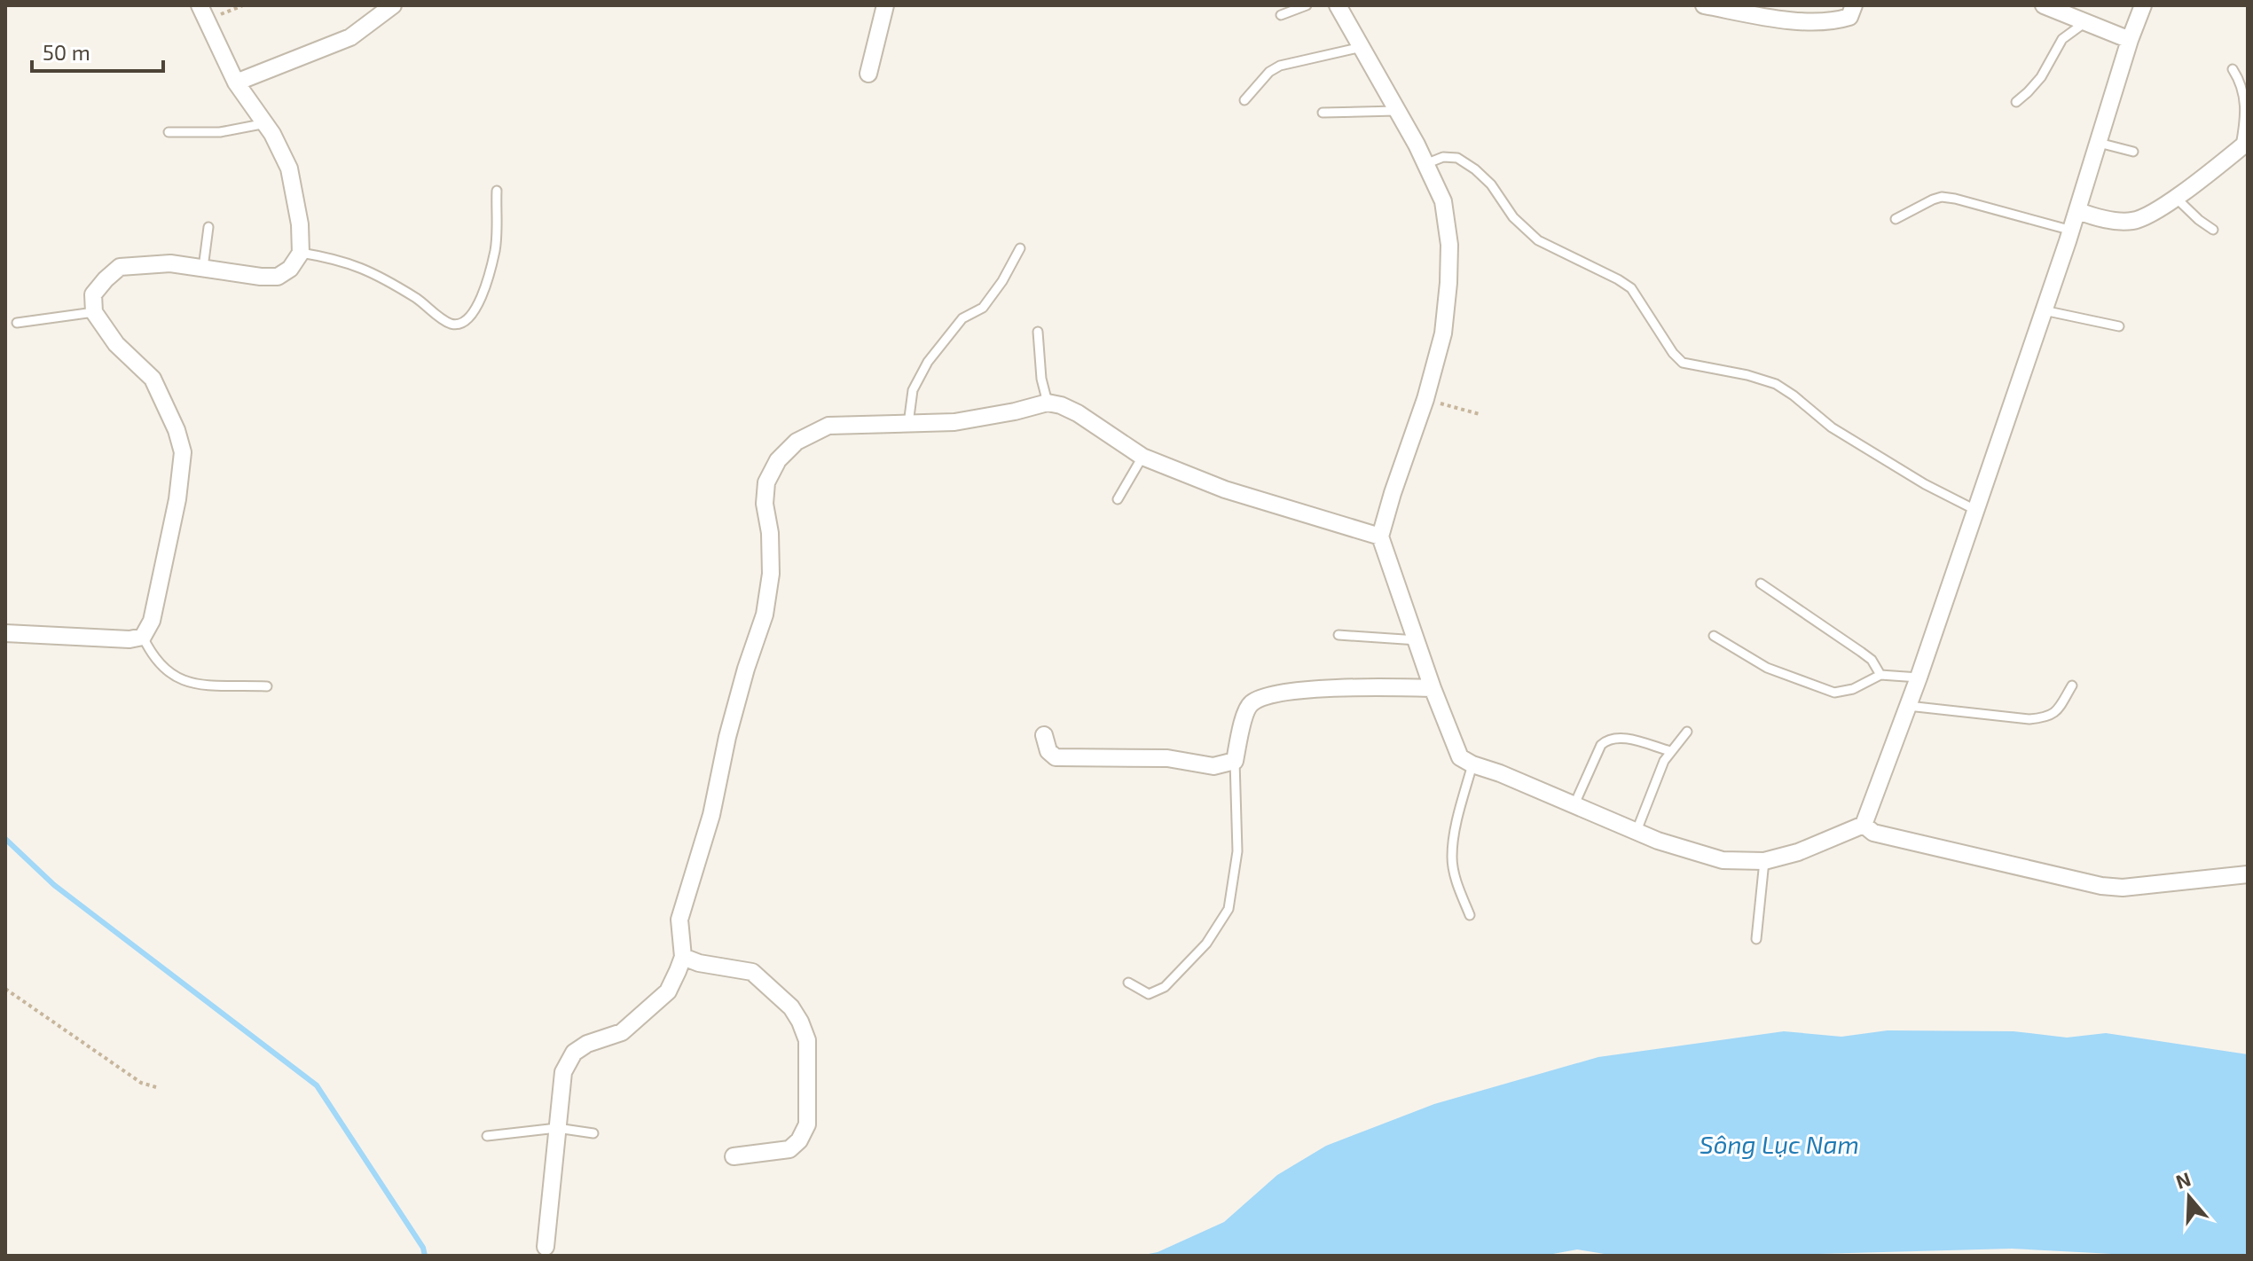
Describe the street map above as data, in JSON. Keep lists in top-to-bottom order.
{
  "water": ["Sông Lục Nam"],
  "scale_bar": "50 m",
  "north": "top"
}
